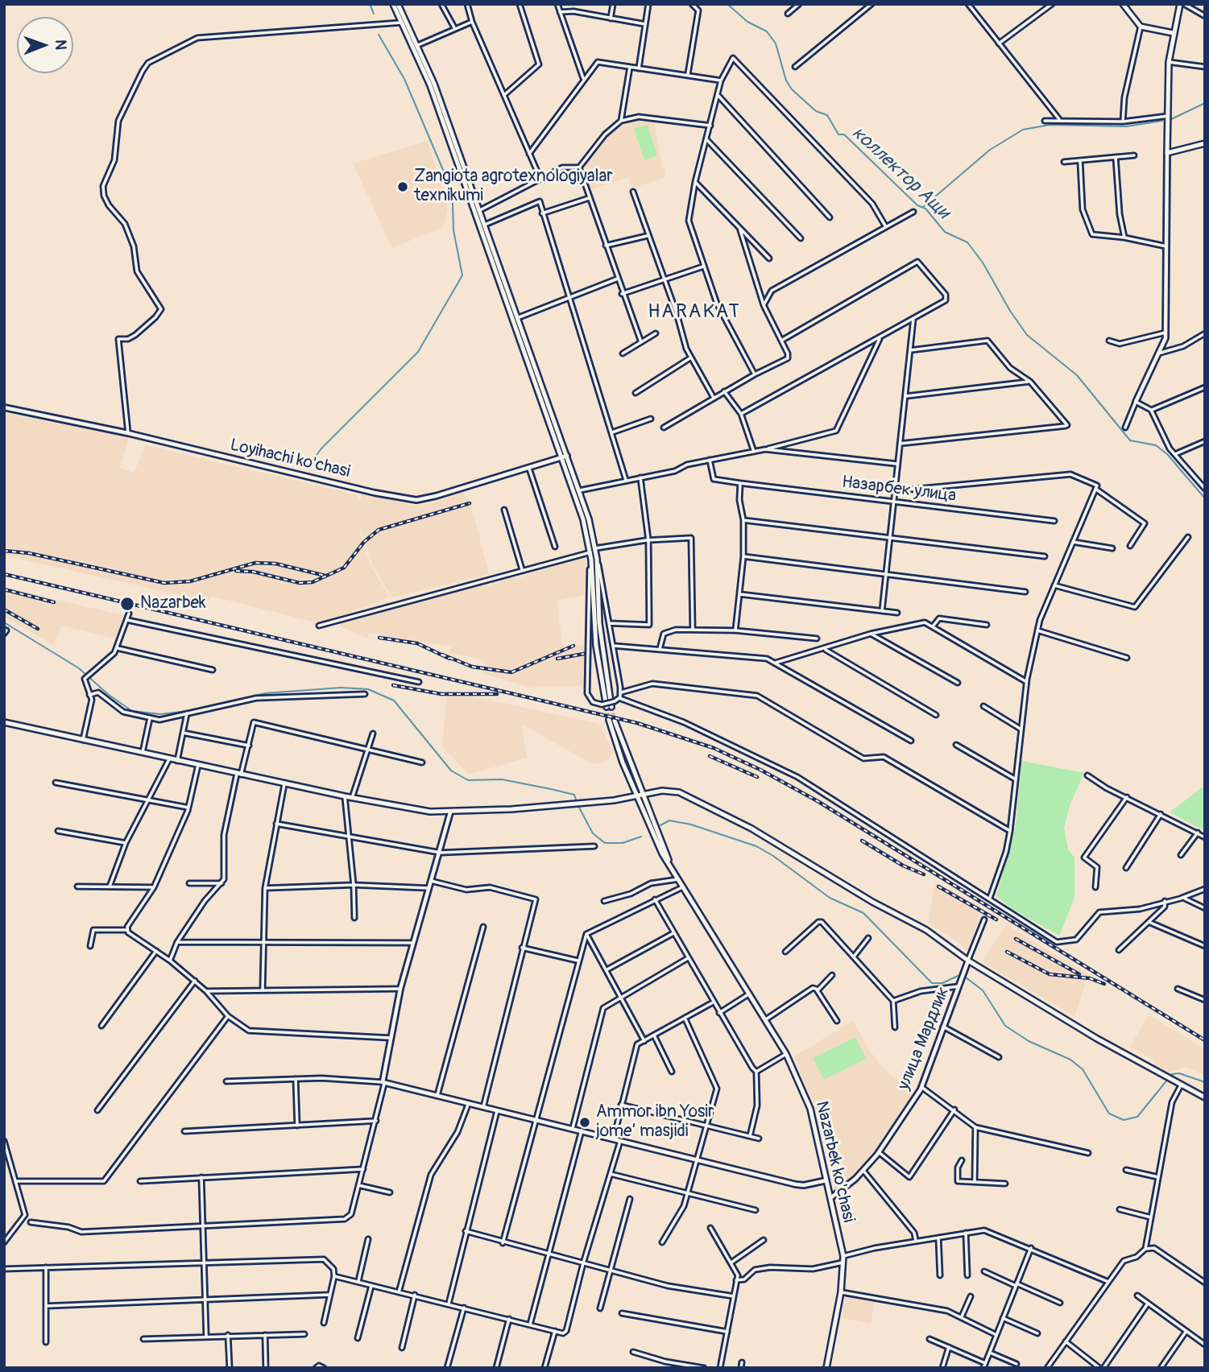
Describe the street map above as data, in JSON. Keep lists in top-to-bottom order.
{
  "streets": {
    "main road": ["Nazarbek ko'chasi"],
    "street": ["Loyihachi ko'chasi", "Назарбек улица", "улица Мардлик"]
  },
  "crossings": [
    ["улица Мардлик", "Nazarbek ko'chasi"]
  ],
  "districts": ["HARAKAT"],
  "water": ["коллектор Ащи"],
  "places": ["Zangiota agrotexnologiyalar texnikumi", "Nazarbek", "Ammor ibn Yosir jome’ masjidi"],
  "north": "right"
}
